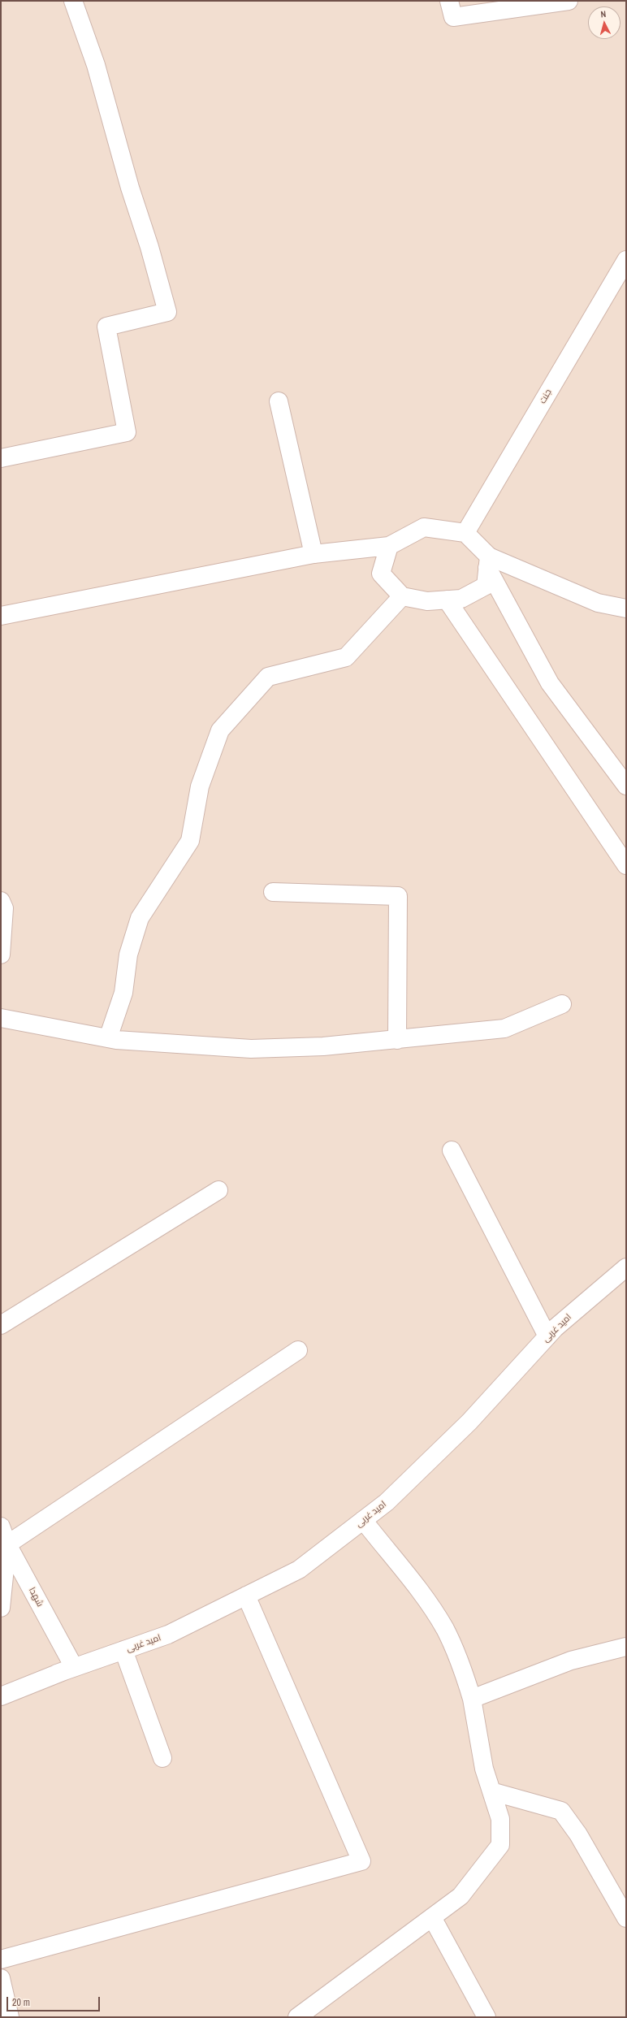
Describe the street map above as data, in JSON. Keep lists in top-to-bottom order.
{
  "streets": {
    "street": ["جنت", "امید غربی", "شهدا"]
  },
  "crossings": [
    ["امید غربی", "شهدا"]
  ],
  "scale_bar": "20 m",
  "north": "top"
}
